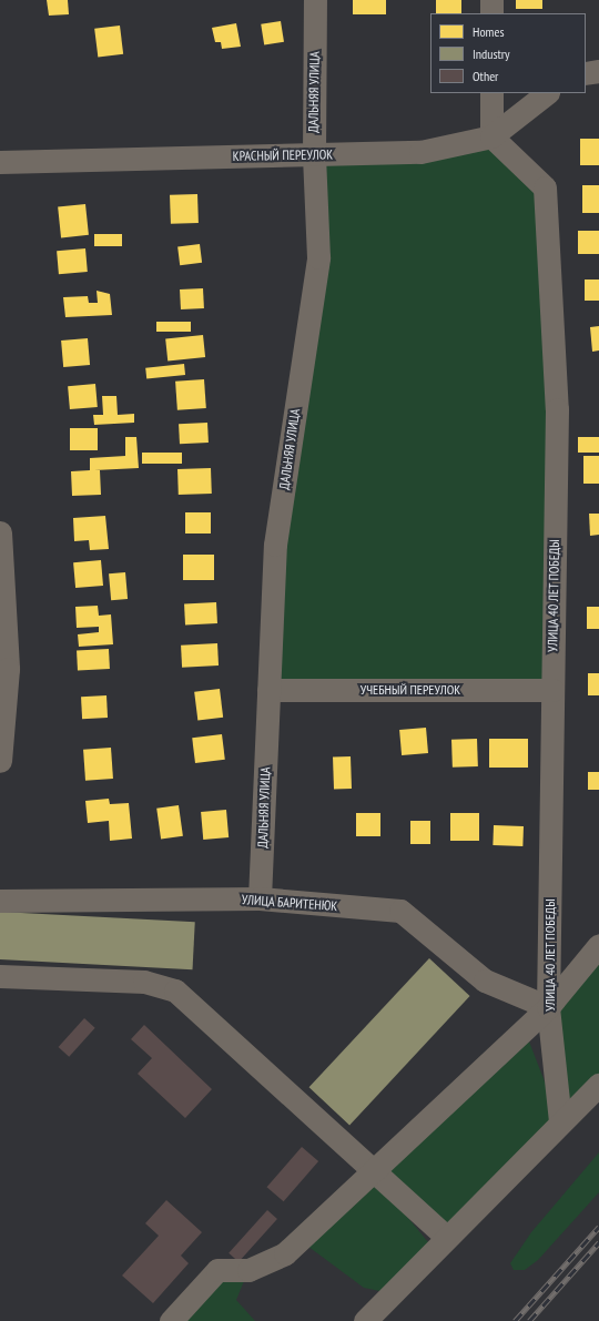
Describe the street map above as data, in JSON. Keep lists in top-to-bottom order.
{
  "streets": {
    "street": [
      "ДАЛЬНЯЯ УЛИЦА",
      "КРАСНЫЙ ПЕРЕУЛОК",
      "УЛИЦА 40 ЛЕТ ПОБЕДЫ",
      "УЧЕБНЫЙ ПЕРЕУЛОК",
      "УЛИЦА БАРИТЕНЮК"
    ]
  },
  "crossings": [
    ["ДАЛЬНЯЯ УЛИЦА", "КРАСНЫЙ ПЕРЕУЛОК"],
    ["ДАЛЬНЯЯ УЛИЦА", "УЧЕБНЫЙ ПЕРЕУЛОК"],
    ["ДАЛЬНЯЯ УЛИЦА", "УЛИЦА БАРИТЕНЮК"],
    ["КРАСНЫЙ ПЕРЕУЛОК", "УЛИЦА 40 ЛЕТ ПОБЕДЫ"],
    ["УЛИЦА 40 ЛЕТ ПОБЕДЫ", "УЧЕБНЫЙ ПЕРЕУЛОК"],
    ["УЛИЦА 40 ЛЕТ ПОБЕДЫ", "УЛИЦА БАРИТЕНЮК"]
  ],
  "legend": ["Homes", "Industry", "Other"]
}
